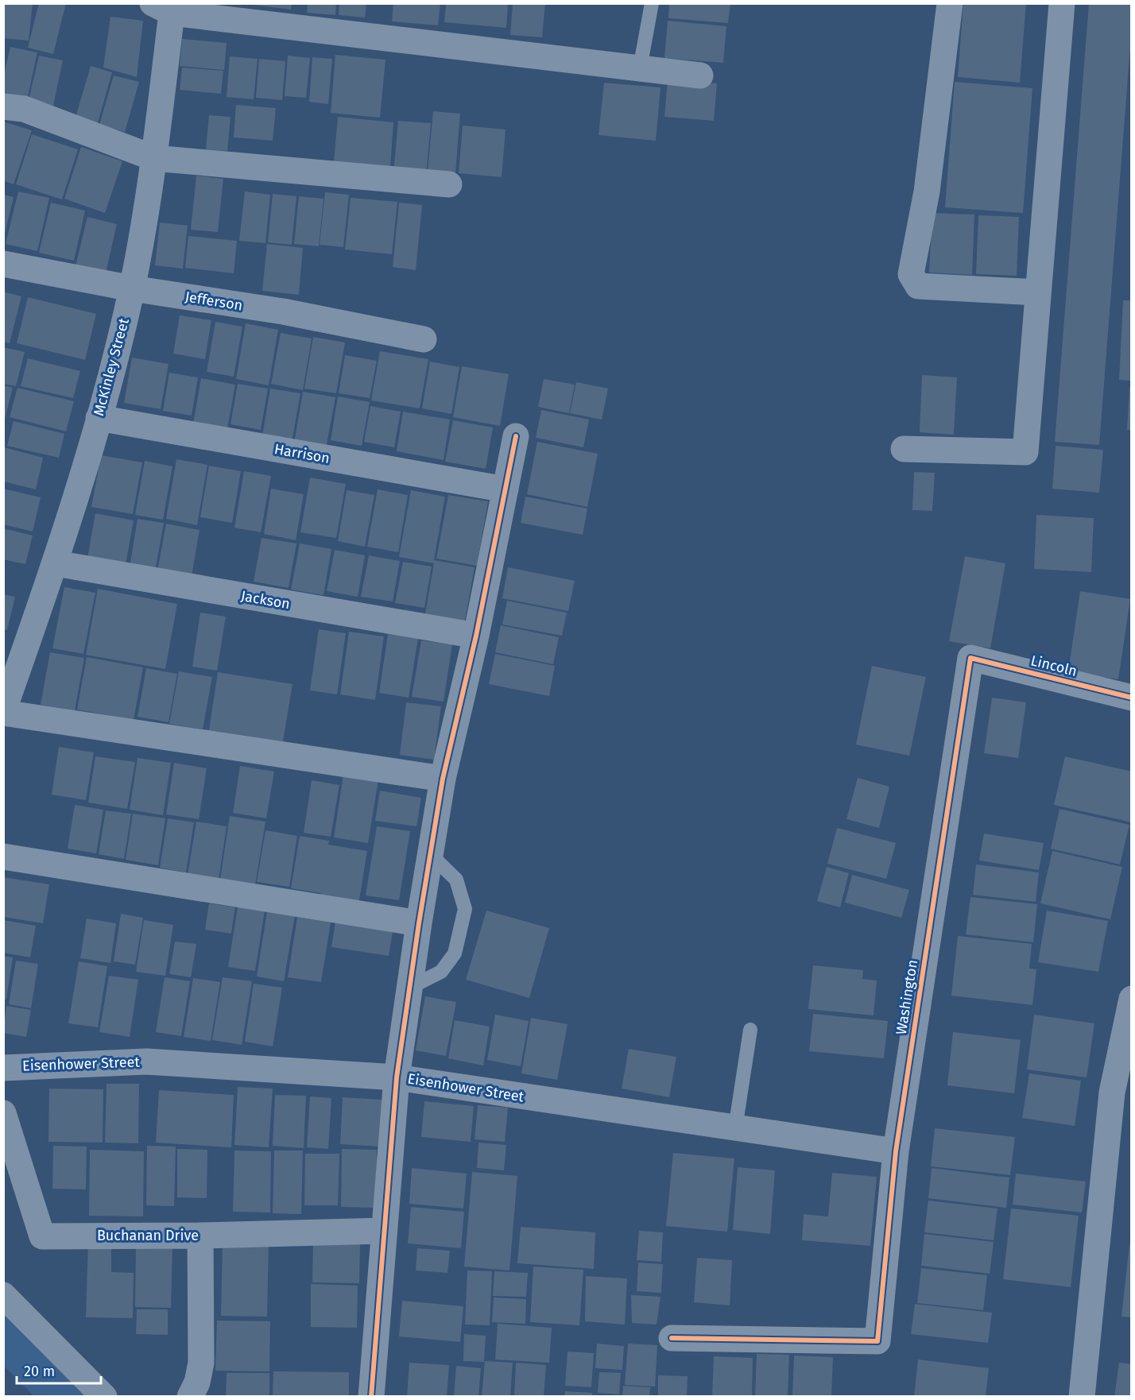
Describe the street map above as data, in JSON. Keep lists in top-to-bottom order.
{
  "streets": {
    "street": [
      "Jefferson",
      "McKinley Street",
      "Harrison",
      "Jackson",
      "Lincoln",
      "Washington",
      "Eisenhower Street",
      "Buchanan Drive"
    ]
  },
  "crossings": [
    ["Jefferson", "McKinley Street"],
    ["McKinley Street", "Harrison"],
    ["McKinley Street", "Jackson"],
    ["Lincoln", "Washington"],
    ["Washington", "Eisenhower Street"]
  ],
  "scale_bar": "20 m"
}
